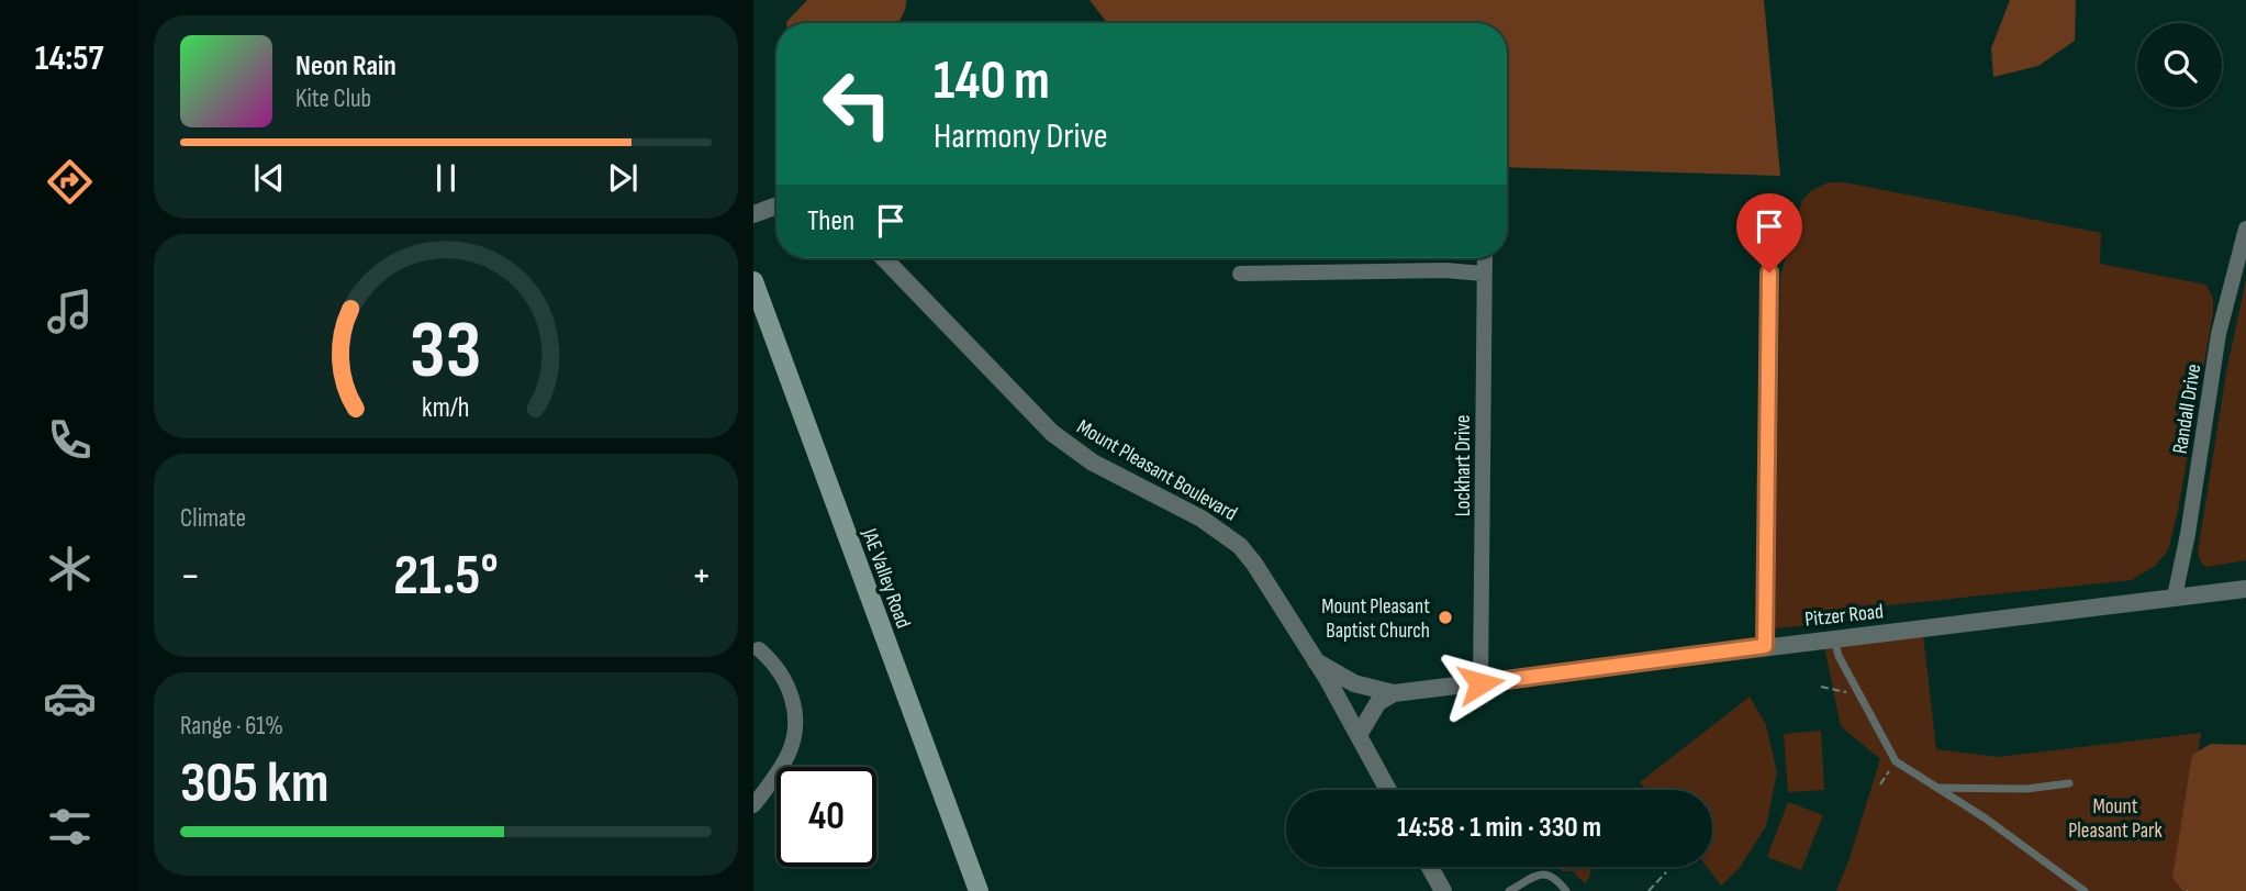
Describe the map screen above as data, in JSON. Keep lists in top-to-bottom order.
{
  "streets": {
    "main road": ["JAE Valley Road"],
    "street": [
      "Randall Drive",
      "Lockhart Drive",
      "Mount Pleasant Boulevard",
      "Pitzer Road"
    ]
  },
  "crossings": [
    ["Randall Drive", "Pitzer Road"],
    ["Lockhart Drive", "Pitzer Road"],
    ["Mount Pleasant Boulevard", "Pitzer Road"]
  ],
  "parks": ["Mount Pleasant Park"],
  "places": ["Mount Pleasant Baptist Church"],
  "page": {
    "tabs": "14:57",
    "turn": ["140 m", "Harmony Drive"],
    "song": ["Neon Rain", "Kite Club"],
    "then": "Then",
    "tile": [
      "Climate",
      ["Range · 61%", "305 km"]
    ],
    "heat": ["−", "21.5°", "+"],
    "limit": "40",
    "trip": "14:58 · 1 min · 330 m",
    "gauge": ["33", "km/h"]
  }
}
